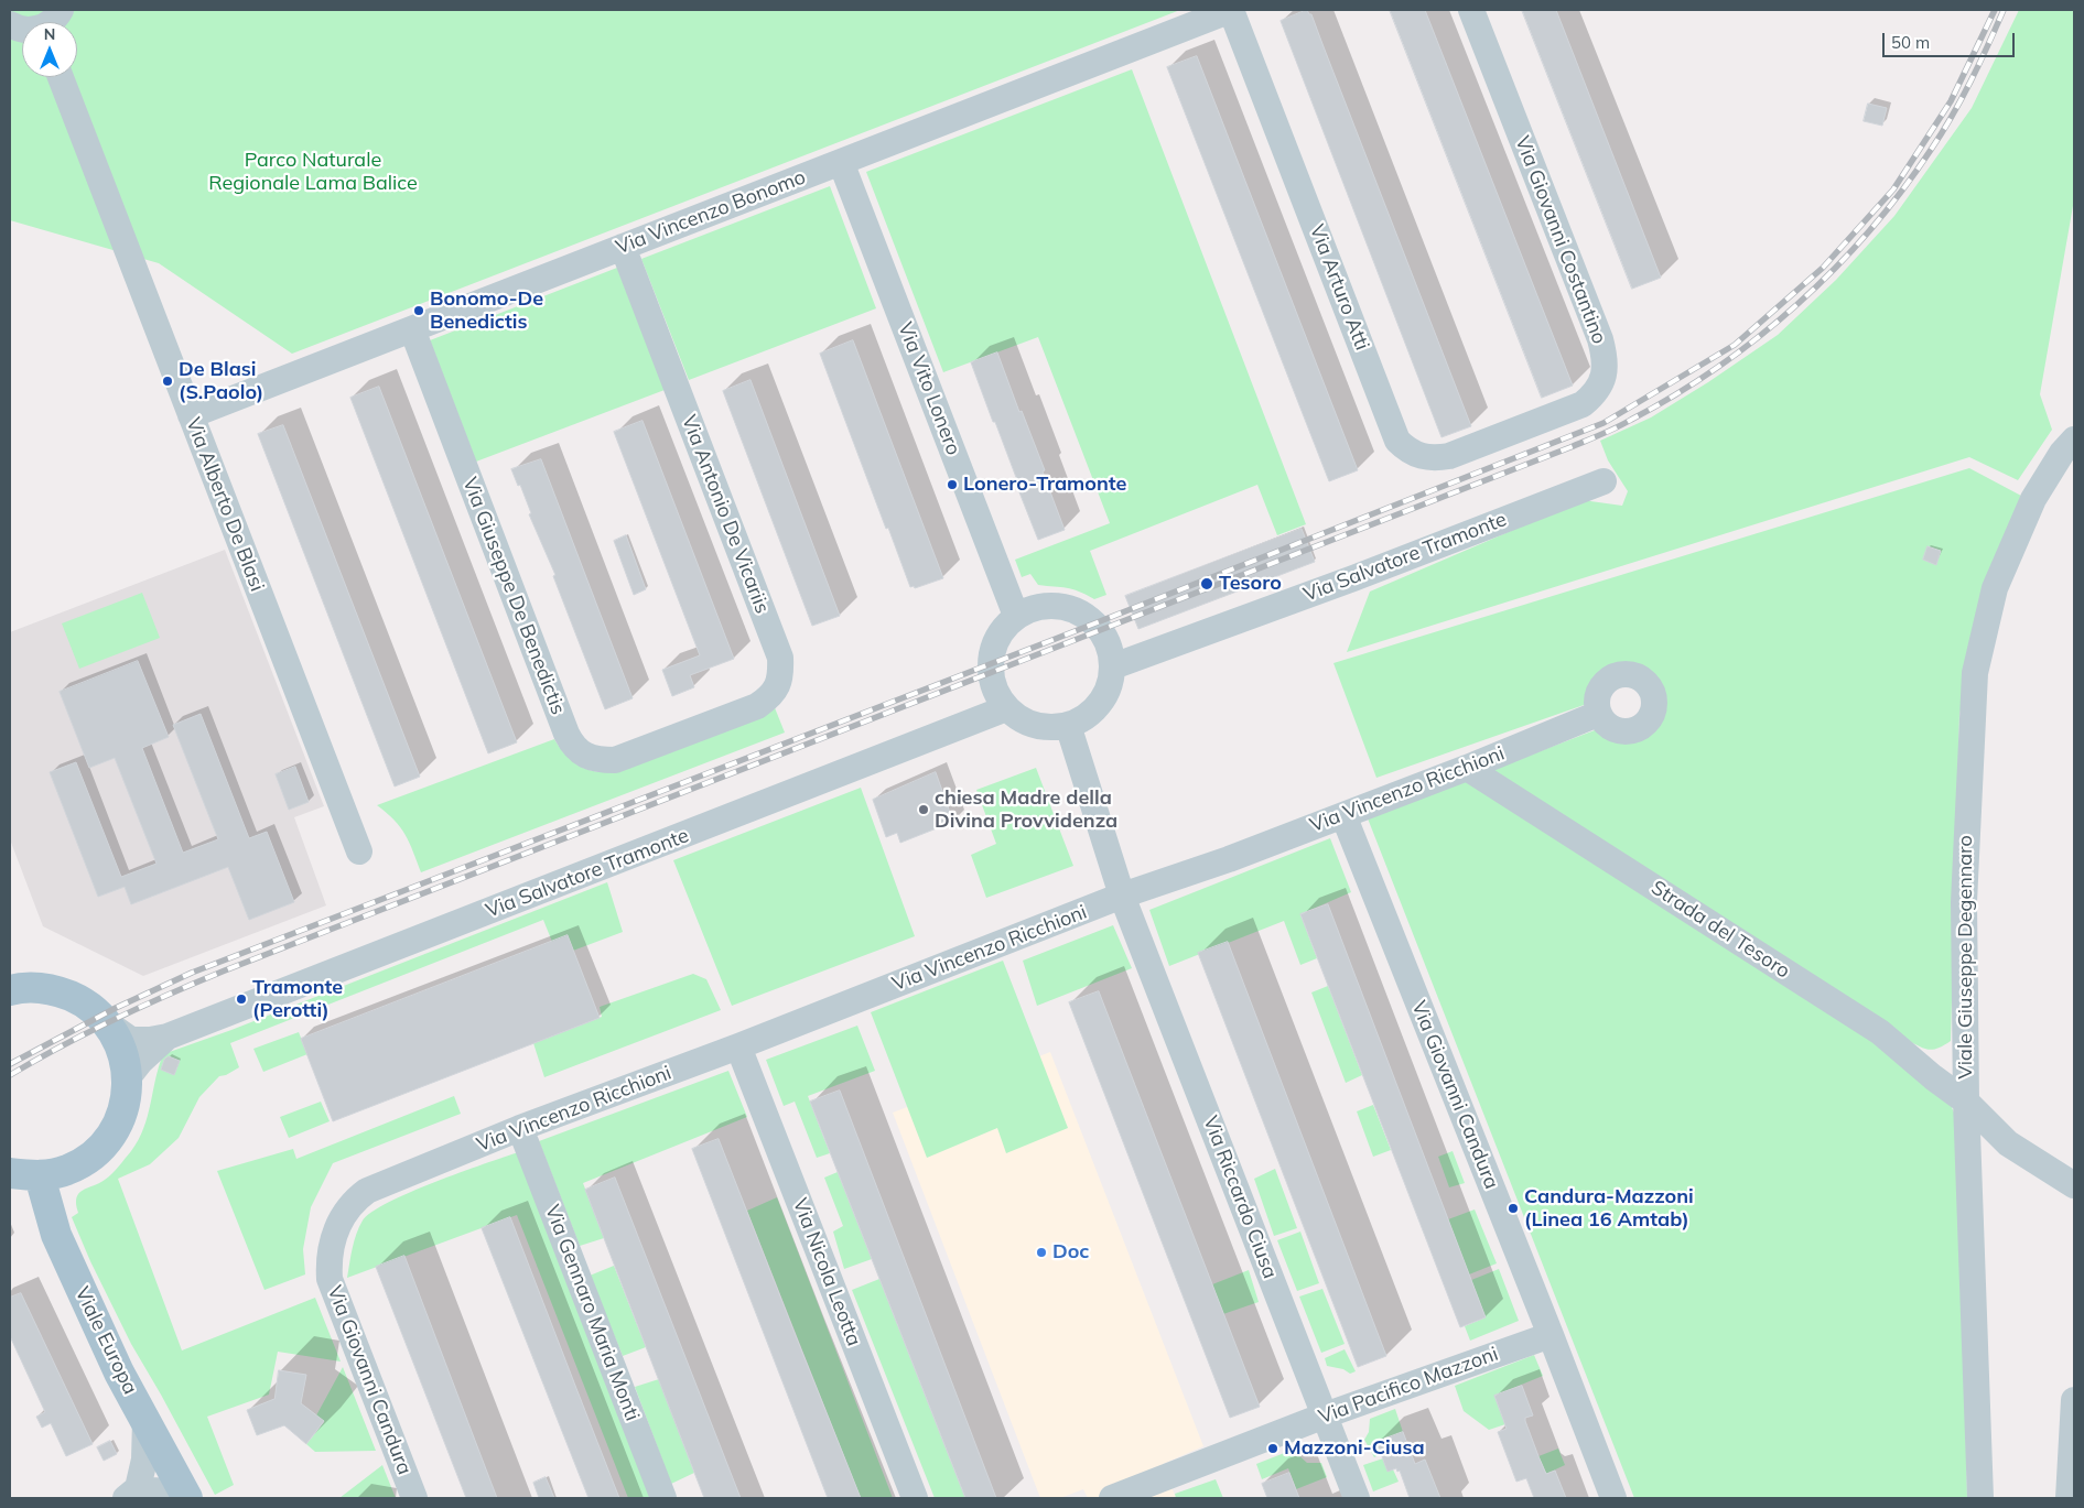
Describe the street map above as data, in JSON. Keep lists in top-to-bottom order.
{
  "streets": {
    "main road": ["Viale Europa"],
    "street": [
      "Via Vincenzo Bonomo",
      "Via Giovanni Costantino",
      "Via Arturo Atti",
      "Via Vito Lonero",
      "Via Alberto De Blasi",
      "Via Antonio De Vicariis",
      "Via Salvatore Tramonte",
      "Via Giuseppe De Benedictis",
      "Via Vincenzo Ricchioni",
      "Strada del Tesoro",
      "Viale Giuseppe Degennaro",
      "Via Giovanni Candura",
      "Via Riccardo Ciusa",
      "Via Nicola Leotta",
      "Via Gennaro Maria Monti",
      "Via Pacifico Mazzoni"
    ]
  },
  "crossings": [
    ["Via Vincenzo Bonomo", "Via Arturo Atti"],
    ["Via Vincenzo Bonomo", "Via Vito Lonero"],
    ["Via Vincenzo Bonomo", "Via Alberto De Blasi"],
    ["Via Vincenzo Bonomo", "Via Antonio De Vicariis"],
    ["Via Vincenzo Bonomo", "Via Giuseppe De Benedictis"],
    ["Via Giovanni Costantino", "Via Arturo Atti"],
    ["Via Vito Lonero", "Via Salvatore Tramonte"],
    ["Via Vito Lonero", "Via Riccardo Ciusa"],
    ["Via Antonio De Vicariis", "Via Giuseppe De Benedictis"],
    ["Via Salvatore Tramonte", "Via Riccardo Ciusa"],
    ["Via Vincenzo Ricchioni", "Strada del Tesoro"],
    ["Via Vincenzo Ricchioni", "Via Giovanni Candura"],
    ["Via Vincenzo Ricchioni", "Via Riccardo Ciusa"],
    ["Via Vincenzo Ricchioni", "Via Nicola Leotta"],
    ["Via Vincenzo Ricchioni", "Via Gennaro Maria Monti"],
    ["Strada del Tesoro", "Viale Giuseppe Degennaro"],
    ["Via Giovanni Candura", "Via Pacifico Mazzoni"],
    ["Via Riccardo Ciusa", "Via Pacifico Mazzoni"]
  ],
  "parks": ["Parco Naturale Regionale Lama Balice"],
  "places": [
    "Bonomo-De Benedictis",
    "De Blasi (S.Paolo)",
    "Lonero-Tramonte",
    "Tesoro",
    "chiesa Madre della Divina Provvidenza",
    "Tramonte (Perotti)",
    "Candura-Mazzoni (Linea 16 Amtab)",
    "Doc",
    "Mazzoni-Ciusa"
  ],
  "scale_bar": "50 m",
  "north": "top"
}
